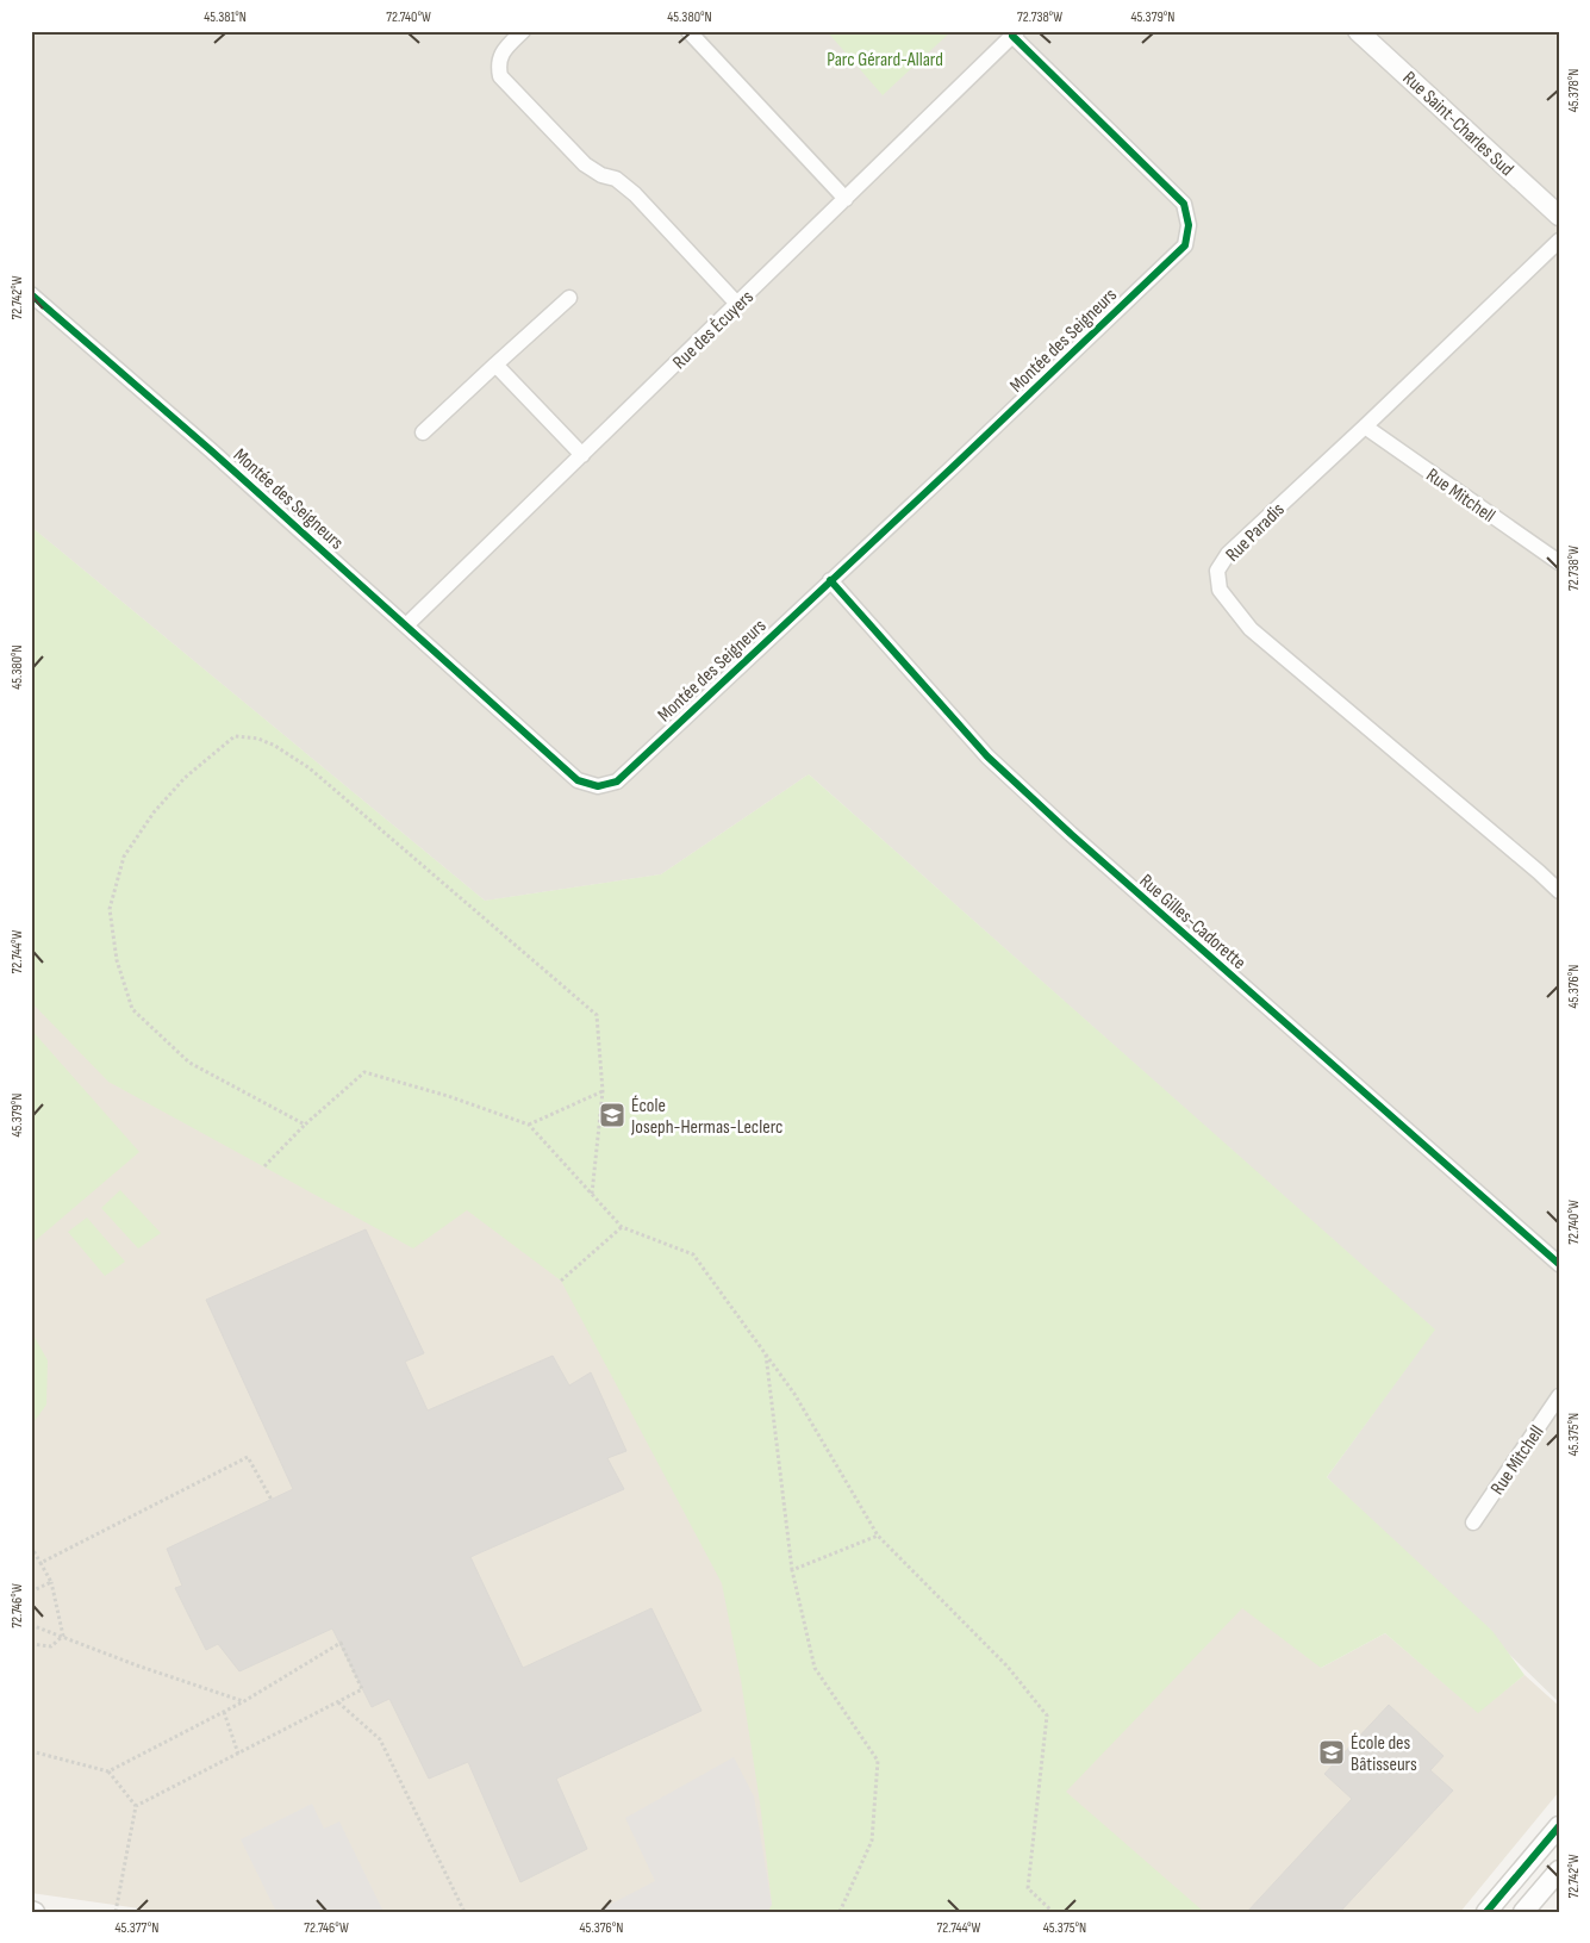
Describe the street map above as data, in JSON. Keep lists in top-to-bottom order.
{
  "streets": {
    "street": [
      "Rue Saint-Charles Sud",
      "Rue des Écuyers",
      "Montée des Seigneurs",
      "Rue Mitchell",
      "Rue Paradis",
      "Rue Gilles-Cadorette"
    ]
  },
  "crossings": [
    ["Rue des Écuyers", "Montée des Seigneurs"],
    ["Montée des Seigneurs", "Rue Gilles-Cadorette"],
    ["Rue Mitchell", "Rue Paradis"]
  ],
  "parks": ["Parc Gérard-Allard"],
  "places": {
    "school or university": ["École Joseph-Hermas-Leclerc", "École des Bâtisseurs"]
  },
  "coordinates": [
    "45.381°N",
    "72.740°W",
    "45.380°N",
    "72.738°W",
    "45.379°N",
    "45.378°N",
    "72.742°W",
    "72.744°W",
    "45.376°N",
    "45.375°N",
    "72.746°W",
    "45.377°N"
  ]
}
